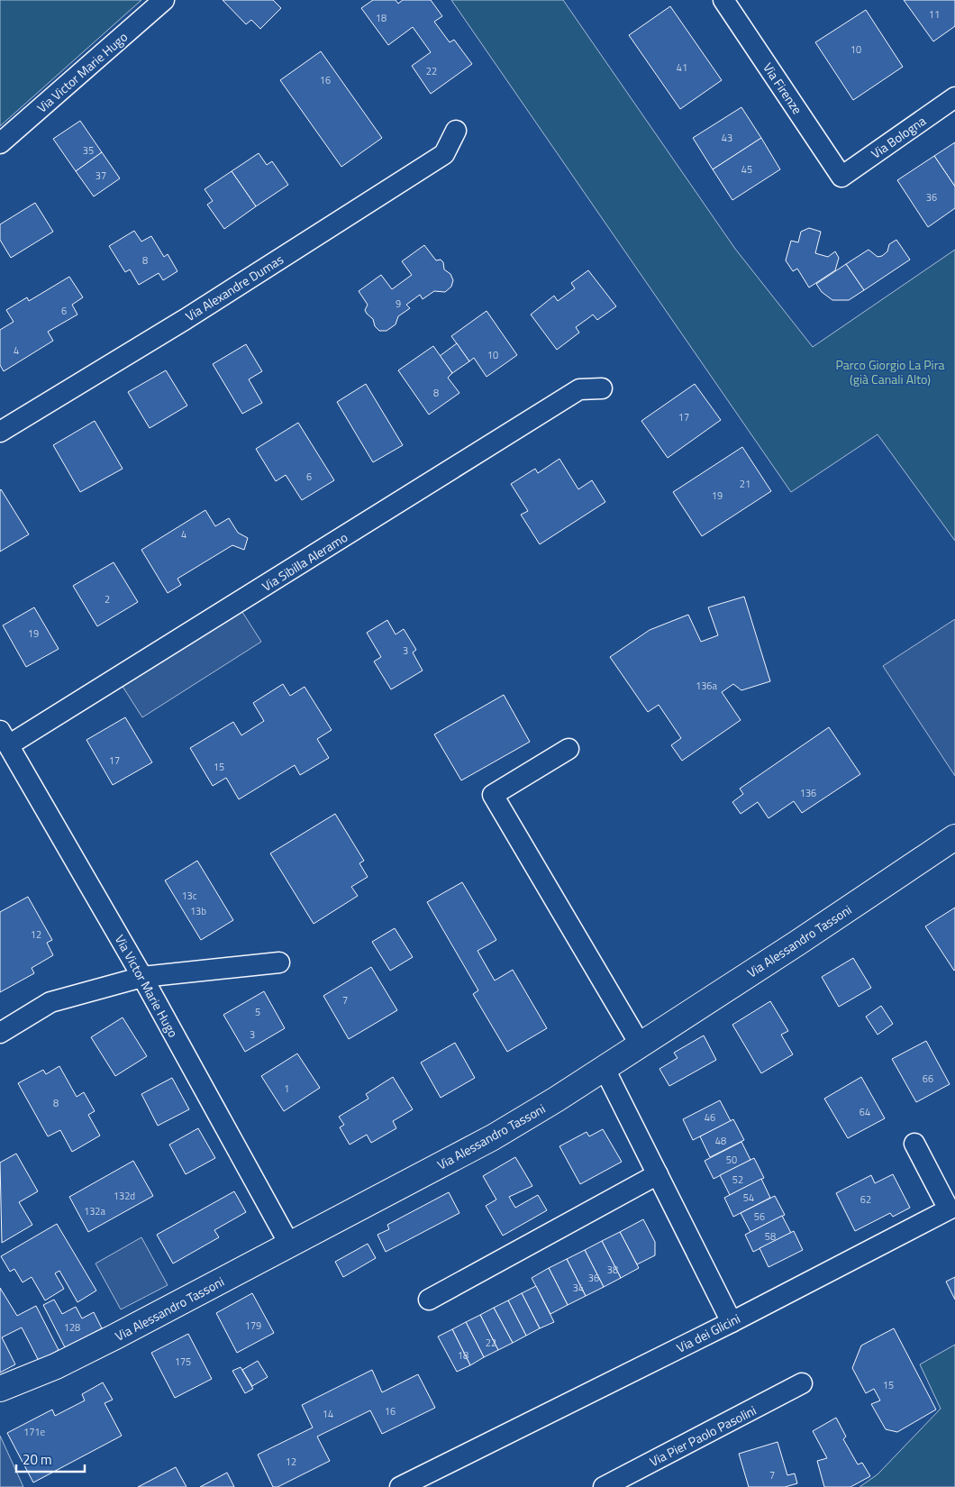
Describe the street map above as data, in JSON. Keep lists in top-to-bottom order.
{
  "streets": {
    "street": [
      "Via Victor Marie Hugo",
      "Via Firenze",
      "Via Bologna",
      "Via Alexandre Dumas",
      "Via Sibilla Aleramo",
      "Via Alessandro Tassoni",
      "Via dei Glicini",
      "Via Pier Paolo Pasolini"
    ]
  },
  "crossings": [
    ["Via Victor Marie Hugo", "Via Sibilla Aleramo"],
    ["Via Victor Marie Hugo", "Via Alessandro Tassoni"],
    ["Via Firenze", "Via Bologna"]
  ],
  "parks": ["Parco Giorgio La Pira (già Canali Alto)"],
  "house_numbers": [
    "11",
    "18",
    "10",
    "41",
    "22",
    "16",
    "43",
    "35",
    "45",
    "37",
    "36",
    "8",
    "9",
    "6",
    "4",
    "10",
    "8",
    "17",
    "6",
    "21",
    "19",
    "4",
    "2",
    "19",
    "3",
    "136a",
    "17",
    "15",
    "136",
    "13c",
    "13b",
    "12",
    "7",
    "5",
    "3",
    "66",
    "1",
    "8",
    "64",
    "46",
    "48",
    "50",
    "52",
    "132d",
    "54",
    "62",
    "132a",
    "56",
    "58",
    "38",
    "36",
    "34",
    "179",
    "128",
    "22",
    "18",
    "175",
    "15",
    "16",
    "14",
    "171e",
    "12",
    "7"
  ],
  "scale_bar": "20 m"
}
